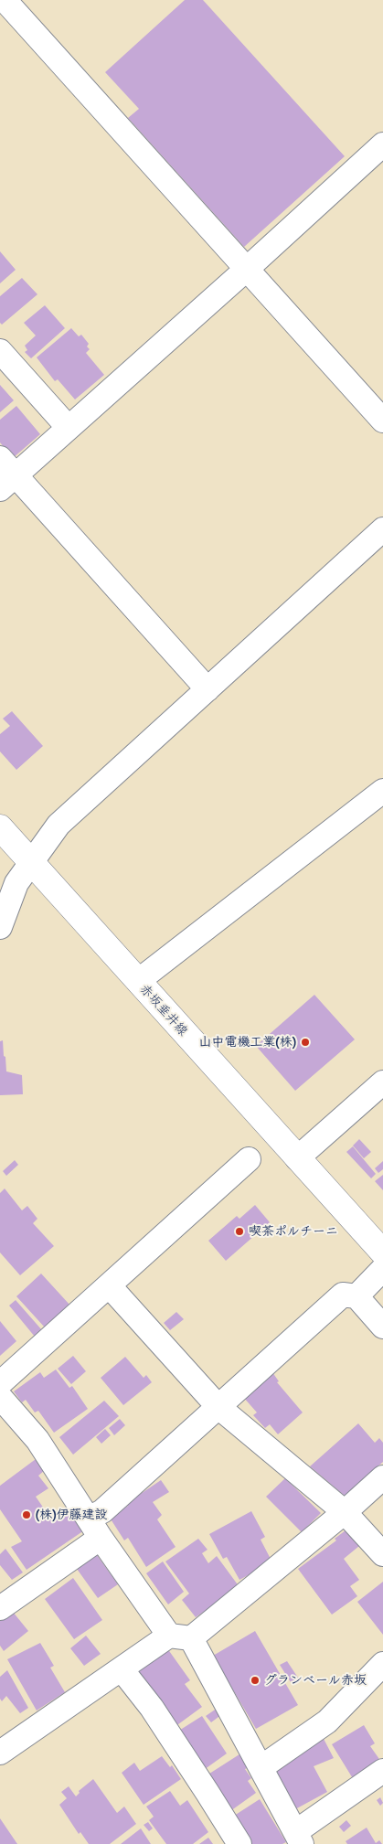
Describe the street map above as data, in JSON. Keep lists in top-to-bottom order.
{
  "streets": {
    "main road": ["赤坂垂井線"]
  },
  "places": [
    "山中電機工業(株)",
    "喫茶ポルチーニ",
    "(株)伊藤建設",
    "グランベール赤坂"
  ]
}
